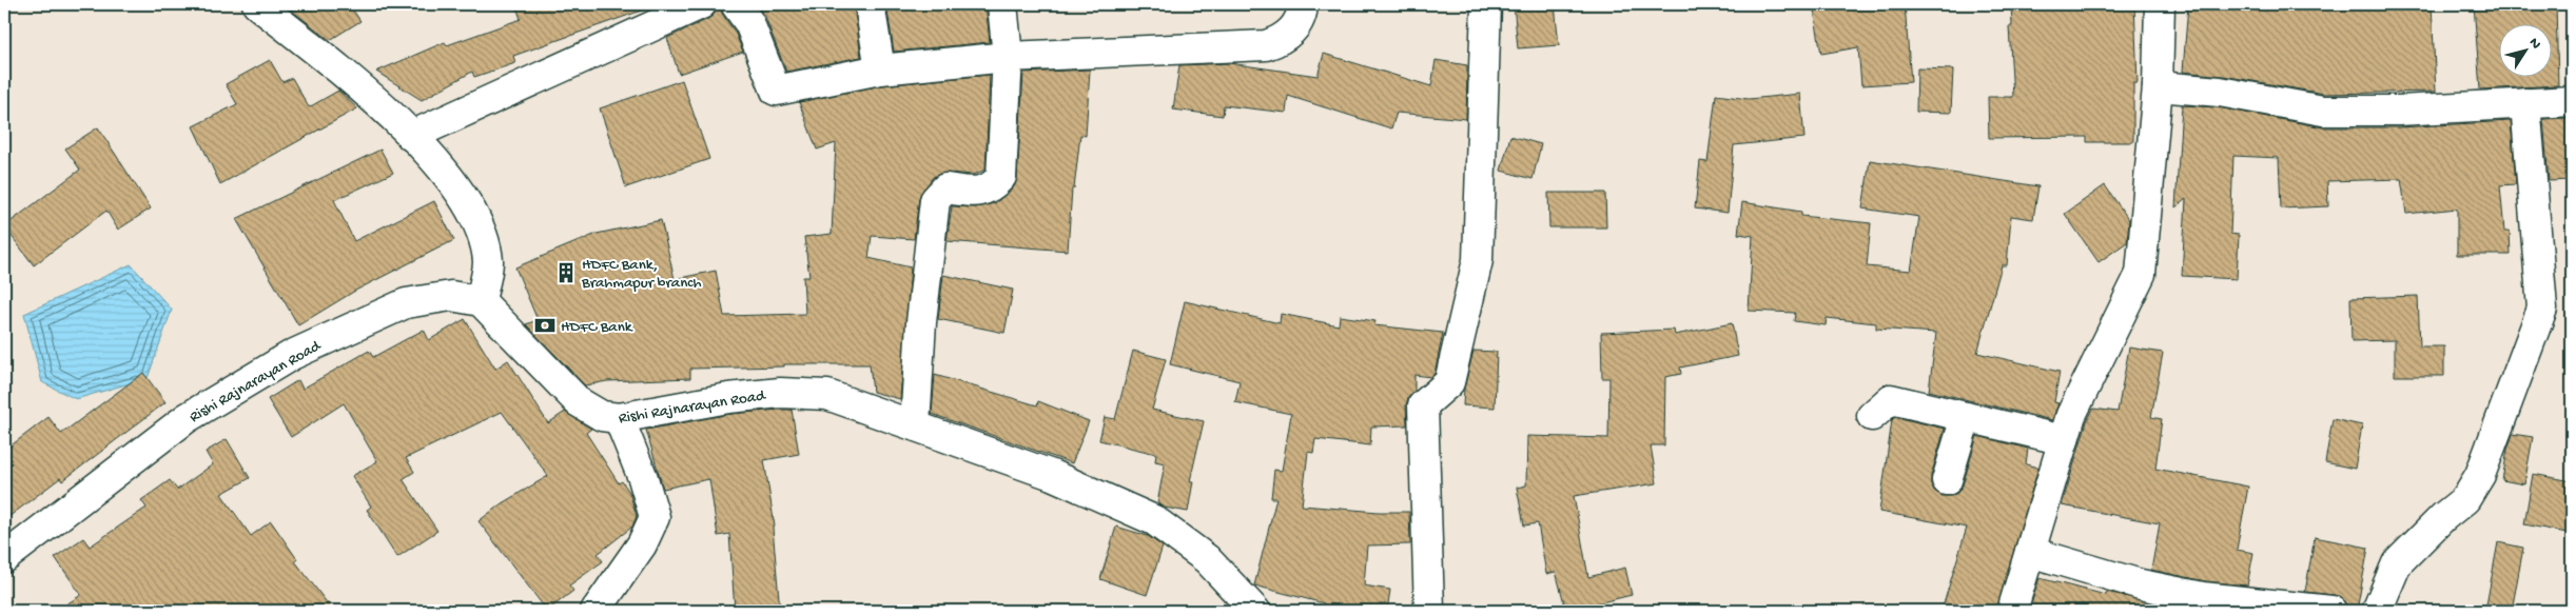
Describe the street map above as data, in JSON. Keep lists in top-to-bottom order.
{
  "streets": {
    "street": ["Rishi Rajnarayan Road"]
  },
  "places": {
    "building": ["HDFC Bank, Brahmapur branch"],
    "bank": ["HDFC Bank"]
  },
  "north": "top right"
}
